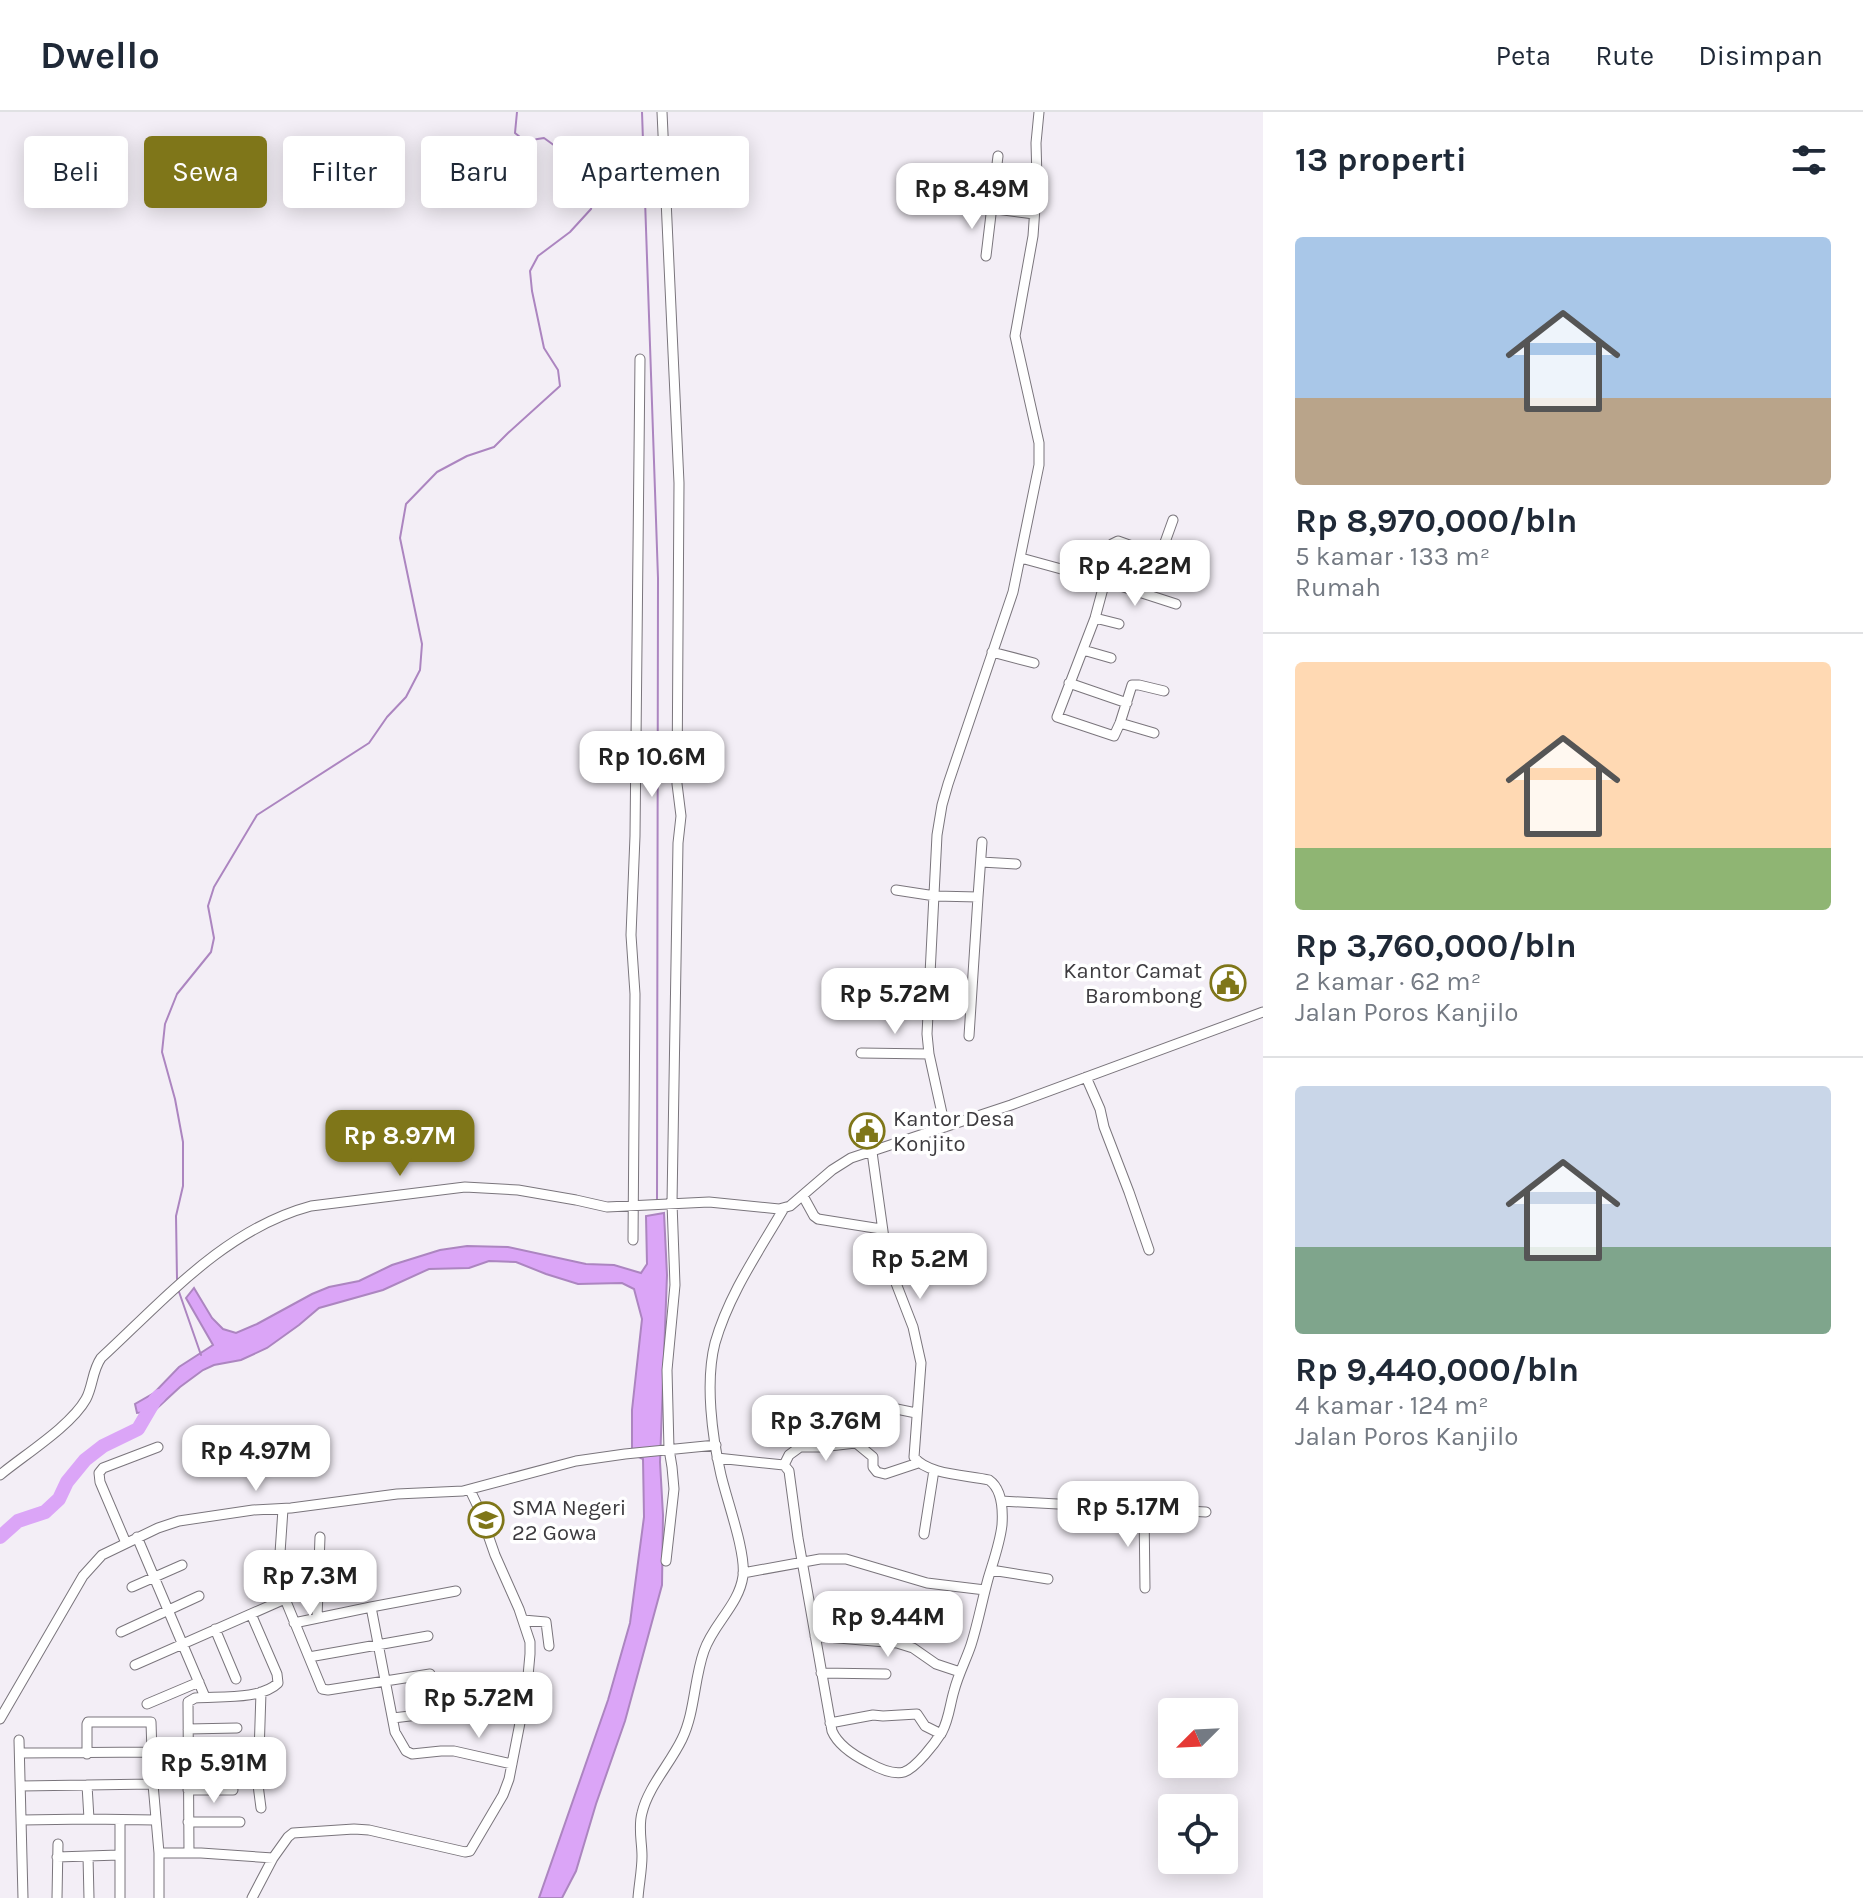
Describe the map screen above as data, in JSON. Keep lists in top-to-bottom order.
{
  "places": {
    "public building": ["Kantor Camat Barombong", "Kantor Desa Konjito"],
    "school or university": ["SMA Negeri 22 Gowa"]
  },
  "north": "bottom left",
  "page": {
    "header": "Dwello",
    "nav": ["Peta", "Rute", "Disimpan"],
    "heading": "13 properti",
    "chip": [
      "Beli",
      "Sewa",
      "Filter",
      "Baru",
      "Apartemen"
    ],
    "price": [
      "Rp 8.49M",
      "Rp 4.22M",
      "Rp 10.6M",
      "Rp 5.72M",
      "Rp 8.97M",
      "Rp 5.2M",
      "Rp 3.76M",
      "Rp 4.97M",
      "Rp 5.17M",
      "Rp 7.3M",
      "Rp 9.44M",
      "Rp 5.72M",
      "Rp 5.91M"
    ],
    "list": [
      {
        "name": "Rp 8,970,000/bln",
        "note": "5 kamar · 133 m² · Rumah"
      },
      {
        "name": "Rp 3,760,000/bln",
        "note": "2 kamar · 62 m² · Jalan Poros Kanjilo"
      },
      {
        "name": "Rp 9,440,000/bln",
        "note": "4 kamar · 124 m² · Jalan Poros Kanjilo"
      }
    ]
  }
}
